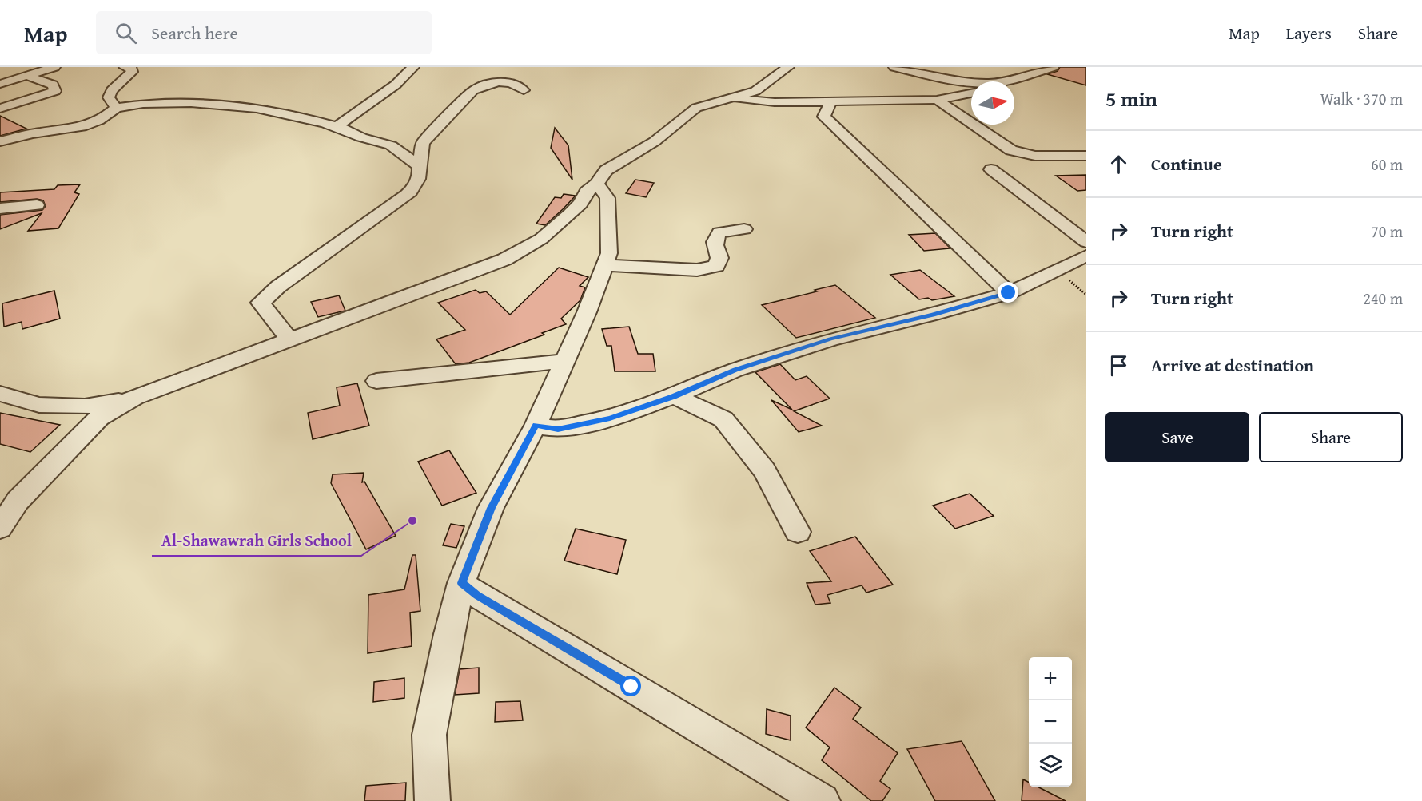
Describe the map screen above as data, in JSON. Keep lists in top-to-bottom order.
{
  "places": ["Al-Shawawrah Girls School"],
  "north": "right",
  "page": {
    "header": "Map",
    "search": "Search here",
    "nav": ["Map", "Layers", "Share"],
    "heading": ["5 min", "Walk · 370 m"],
    "list": [
      ["Continue", "60 m"],
      ["Turn right", "70 m"],
      ["Turn right", "240 m"],
      "Arrive at destination"
    ],
    "buttons": ["Save", "Share"],
    "map_buttons": ["+", "−"]
  }
}
